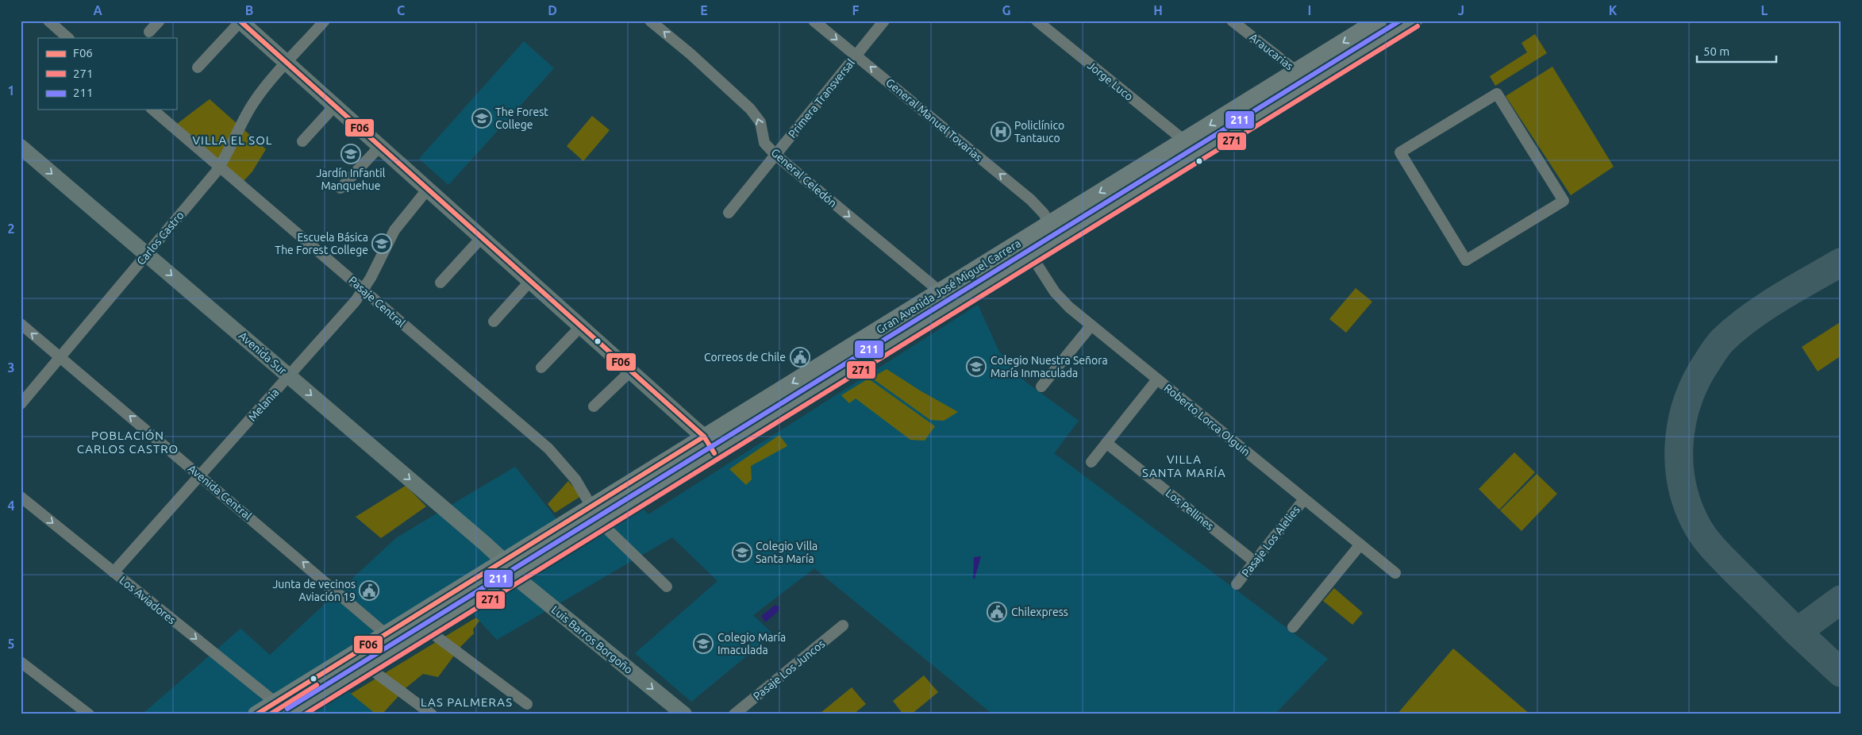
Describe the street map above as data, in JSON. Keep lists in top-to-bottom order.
{
  "streets": {
    "main road": ["Gran Avenida José Miguel Carrera"],
    "street": [
      "Araucarias",
      "Jorge Luco",
      "Primera Transversal",
      "General Manuel Tovarias",
      "General Celedón",
      "Carlos Castro",
      "Pasaje Central",
      "Avenida Sur",
      "Melania",
      "Roberto Lorca Olguín",
      "Avenida Central",
      "Los Pellines",
      "Pasaje Los Alelies",
      "Los Aviadores",
      "Luis Barros Borgoño",
      "Pasaje Los Juncos"
    ]
  },
  "crossings": [
    ["Araucarias", "Gran Avenida José Miguel Carrera"],
    ["Jorge Luco", "Gran Avenida José Miguel Carrera"],
    ["Primera Transversal", "General Manuel Tovarias"],
    ["Primera Transversal", "General Celedón"],
    ["General Manuel Tovarias", "Gran Avenida José Miguel Carrera"],
    ["General Celedón", "Gran Avenida José Miguel Carrera"],
    ["Carlos Castro", "Pasaje Central"],
    ["Carlos Castro", "Avenida Sur"],
    ["Carlos Castro", "Avenida Central"],
    ["Gran Avenida José Miguel Carrera", "Pasaje Central"],
    ["Gran Avenida José Miguel Carrera", "Avenida Sur"],
    ["Gran Avenida José Miguel Carrera", "Roberto Lorca Olguín"],
    ["Gran Avenida José Miguel Carrera", "Avenida Central"],
    ["Gran Avenida José Miguel Carrera", "Los Aviadores"],
    ["Gran Avenida José Miguel Carrera", "Luis Barros Borgoño"],
    ["Pasaje Central", "Melania"],
    ["Avenida Sur", "Melania"],
    ["Avenida Sur", "Luis Barros Borgoño"],
    ["Melania", "Avenida Central"],
    ["Melania", "Los Aviadores"],
    ["Roberto Lorca Olguín", "Pasaje Los Alelies"],
    ["Los Pellines", "Pasaje Los Alelies"]
  ],
  "one_way": ["Avenida Sur", "Avenida Central", "Los Aviadores"],
  "districts": [
    "VILLA EL SOL",
    "POBLACIÓN CARLOS CASTRO",
    "VILLA SANTA MARÍA",
    "LAS PALMERAS"
  ],
  "places": {
    "school or university": [
      "The Forest College",
      "Jardín Infantil Manquehue",
      "Escuela Básica The Forest College",
      "Colegio Nuestra Señora María Inmaculada",
      "Colegio Villa Santa María",
      "Colegio María Imaculada"
    ],
    "hospital": ["Policlínico Tantauco"],
    "public building": ["Correos de Chile", "Junta de vecinos Aviación 19", "Chilexpress"]
  },
  "lines": ["transit line F06", "transit line 211", "transit line 271"],
  "legend": ["F06", "271", "211"],
  "scale_bar": "50 m",
  "grid": {
    "columns": [
      "A",
      "B",
      "C",
      "D",
      "E",
      "F",
      "G",
      "H",
      "I",
      "J",
      "K",
      "L"
    ],
    "rows": [
      "1",
      "2",
      "3",
      "4",
      "5"
    ]
  }
}
